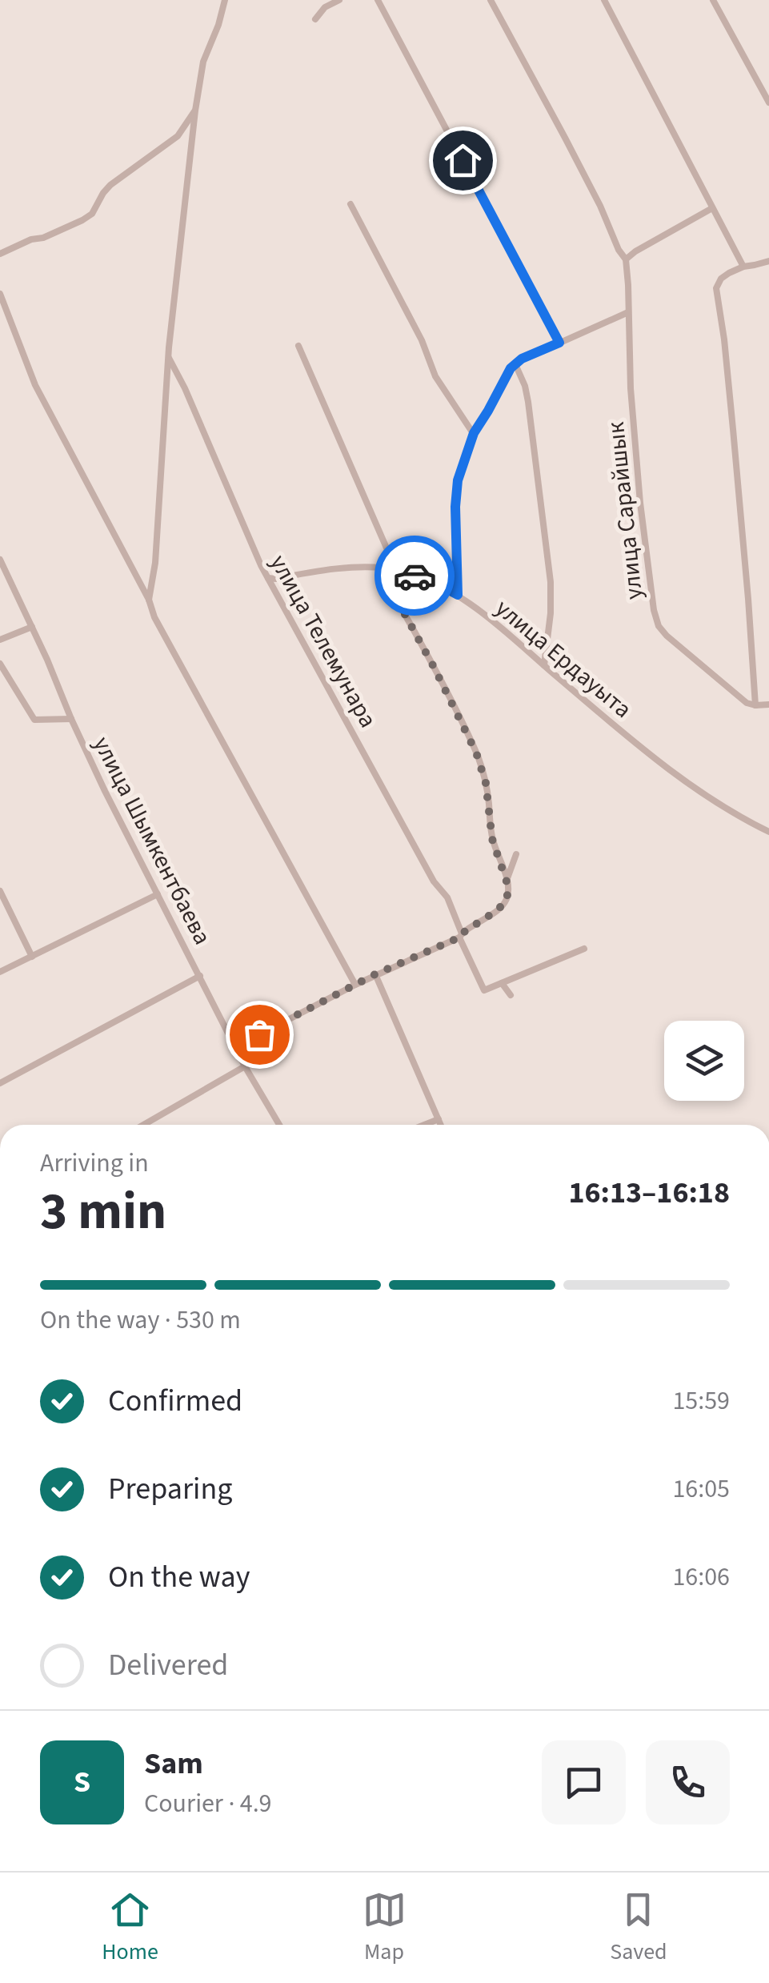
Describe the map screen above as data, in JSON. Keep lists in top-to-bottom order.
{
  "streets": {
    "street": [
      "улица Сарайшык",
      "улица Телемунара",
      "улица Ердауыта",
      "улица Шымкентбаева"
    ]
  },
  "crossings": [
    ["улица Телемунара", "улица Ердауыта"]
  ],
  "page": {
    "heading": ["3 min", "Arriving in", "16:13–16:18"],
    "panel": ["Sam", "Courier · 4.9"],
    "bar": "On the way · 530 m",
    "list": [
      ["Confirmed", "15:59"],
      ["Preparing", "16:05"],
      ["On the way", "16:06"],
      "Delivered"
    ],
    "round": "S",
    "tabs": ["Home", "Map", "Saved"]
  }
}
